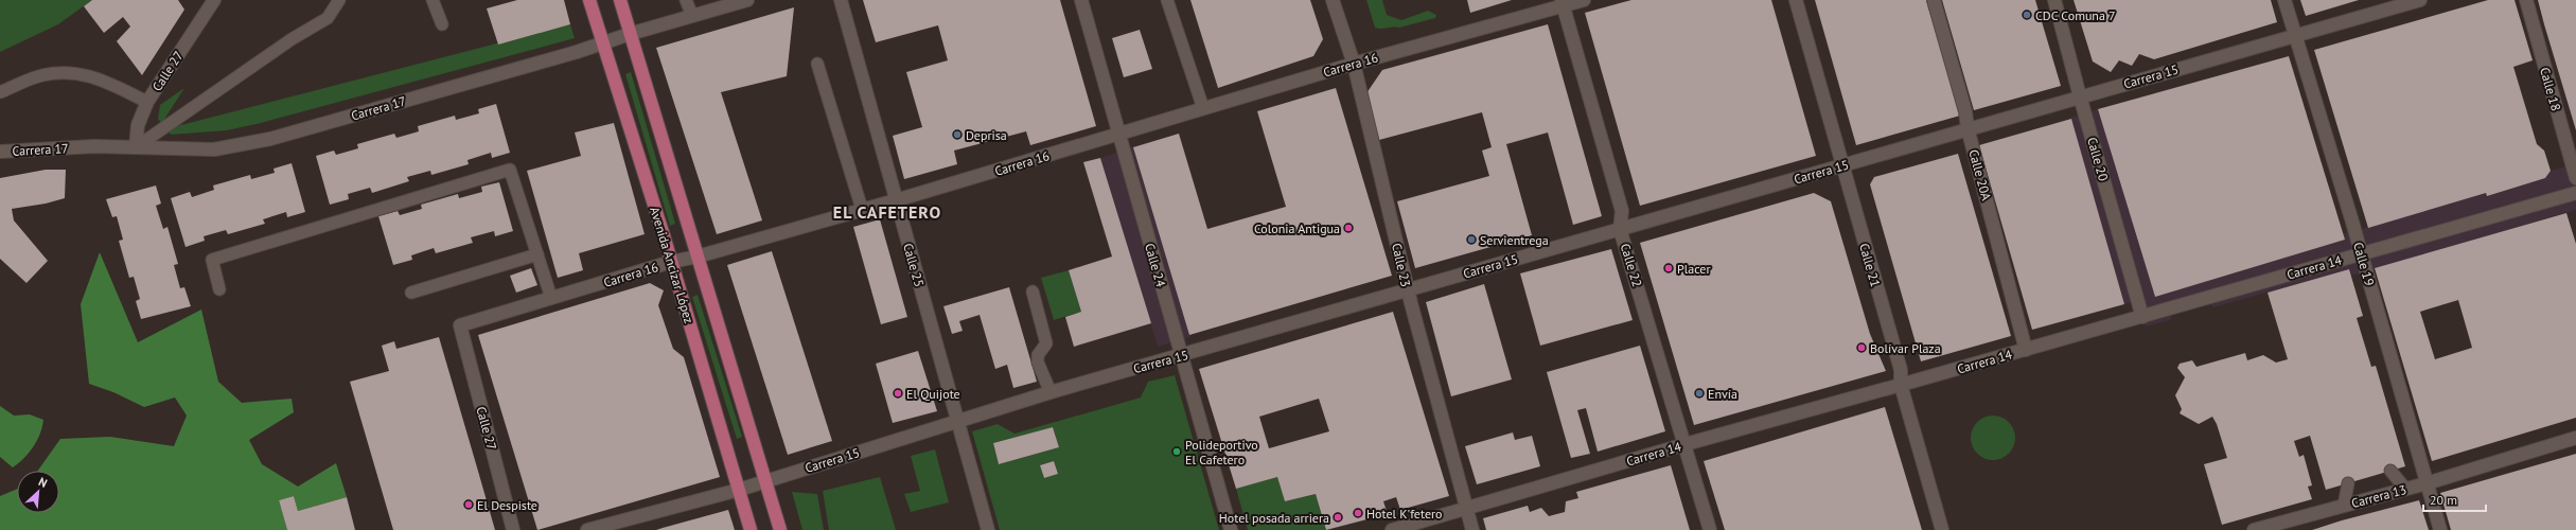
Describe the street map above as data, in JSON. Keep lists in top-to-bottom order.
{
  "streets": {
    "main road": ["Avenida Ancizar López"],
    "street": [
      "Carrera 16",
      "Calle 27",
      "Carrera 15",
      "Calle 18",
      "Carrera 17",
      "Calle 20",
      "Calle 20A",
      "Calle 19",
      "Calle 25",
      "Calle 24",
      "Calle 23",
      "Calle 22",
      "Calle 21",
      "Carrera 14",
      "Carrera 13"
    ]
  },
  "crossings": [
    ["Carrera 16", "Calle 27"],
    ["Carrera 16", "Avenida Ancizar López"],
    ["Carrera 16", "Calle 25"],
    ["Carrera 16", "Calle 24"],
    ["Carrera 16", "Calle 23"],
    ["Carrera 16", "Calle 22"],
    ["Calle 27", "Carrera 17"],
    ["Carrera 15", "Calle 20"],
    ["Carrera 15", "Calle 20A"],
    ["Carrera 15", "Calle 19"],
    ["Carrera 15", "Avenida Ancizar López"],
    ["Carrera 15", "Calle 25"],
    ["Carrera 15", "Calle 24"],
    ["Carrera 15", "Calle 23"],
    ["Carrera 15", "Calle 22"],
    ["Carrera 15", "Calle 21"],
    ["Carrera 17", "Avenida Ancizar López"],
    ["Calle 20", "Carrera 14"],
    ["Calle 20A", "Carrera 14"],
    ["Calle 19", "Carrera 14"],
    ["Calle 19", "Carrera 13"],
    ["Calle 23", "Carrera 14"],
    ["Calle 22", "Carrera 14"],
    ["Calle 21", "Carrera 14"]
  ],
  "districts": ["EL CAFETERO"],
  "places": [
    "CDC Comuna 7",
    "Deprisa",
    "Colonia Antigua",
    "Servientrega",
    "Placer",
    "Bolívar Plaza",
    "El Quijote",
    "Envía",
    "Polideportivo El Cafetero",
    "El Despiste",
    "Hotel K'fetero",
    "Hotel posada arriera"
  ],
  "scale_bar": "20 m",
  "north": "top right"
}
